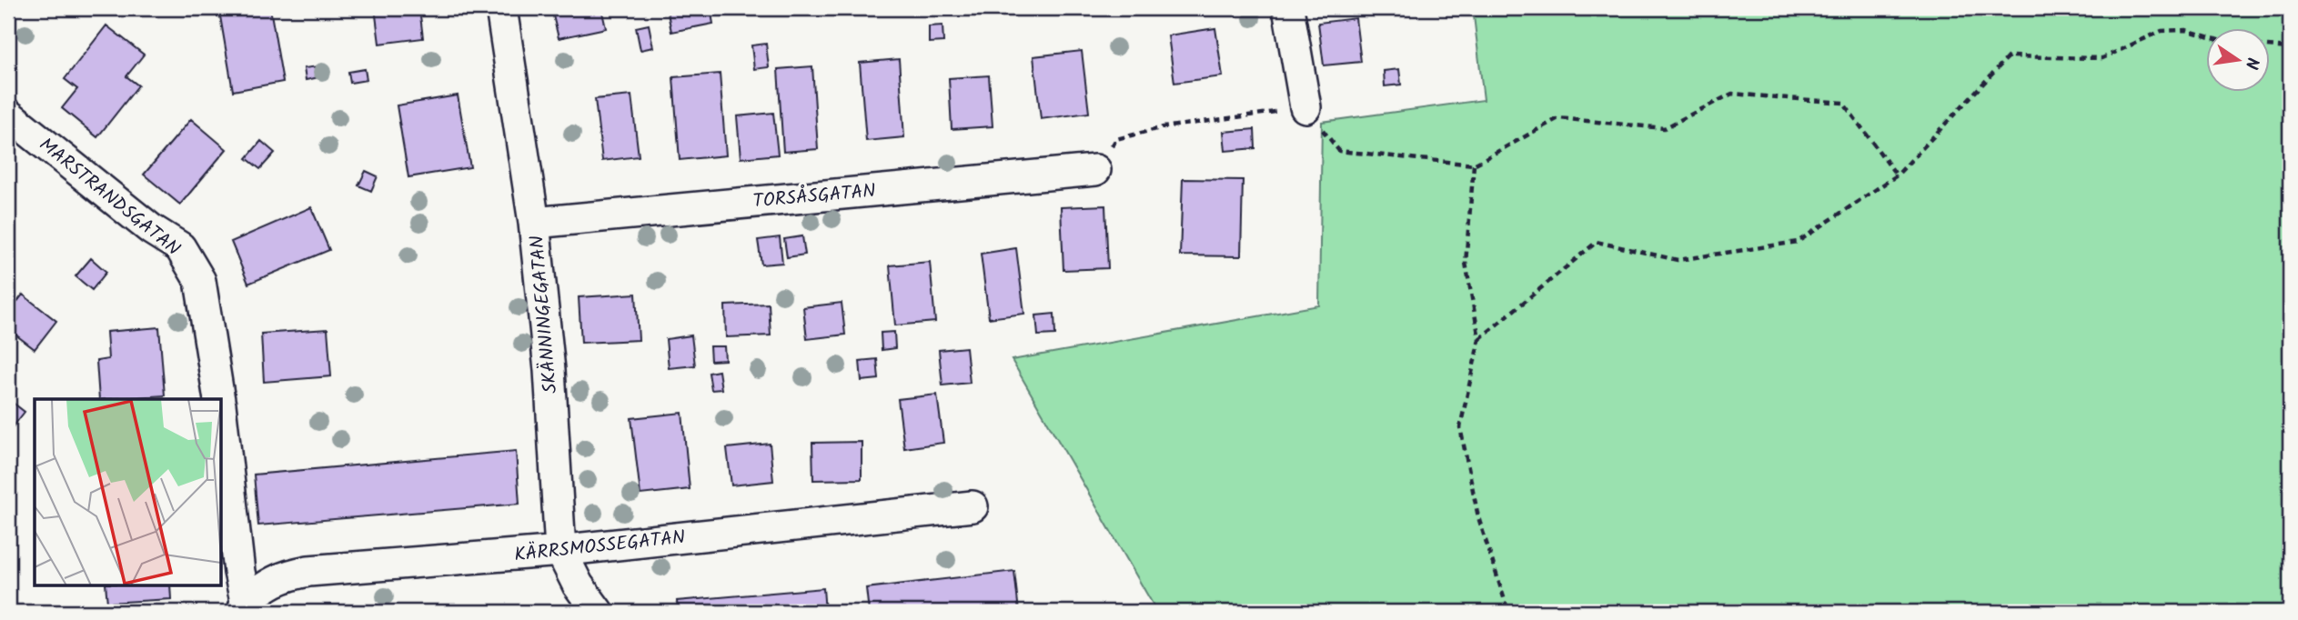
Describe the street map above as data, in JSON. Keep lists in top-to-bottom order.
{
  "streets": {
    "street": [
      "TORSÅSGATAN",
      "MARSTRANDSGATAN",
      "SKÄNNINGEGATAN",
      "KÄRRSMOSSEGATAN"
    ]
  },
  "crossings": [
    ["TORSÅSGATAN", "SKÄNNINGEGATAN"],
    ["MARSTRANDSGATAN", "KÄRRSMOSSEGATAN"],
    ["SKÄNNINGEGATAN", "KÄRRSMOSSEGATAN"]
  ],
  "north": "right"
}
